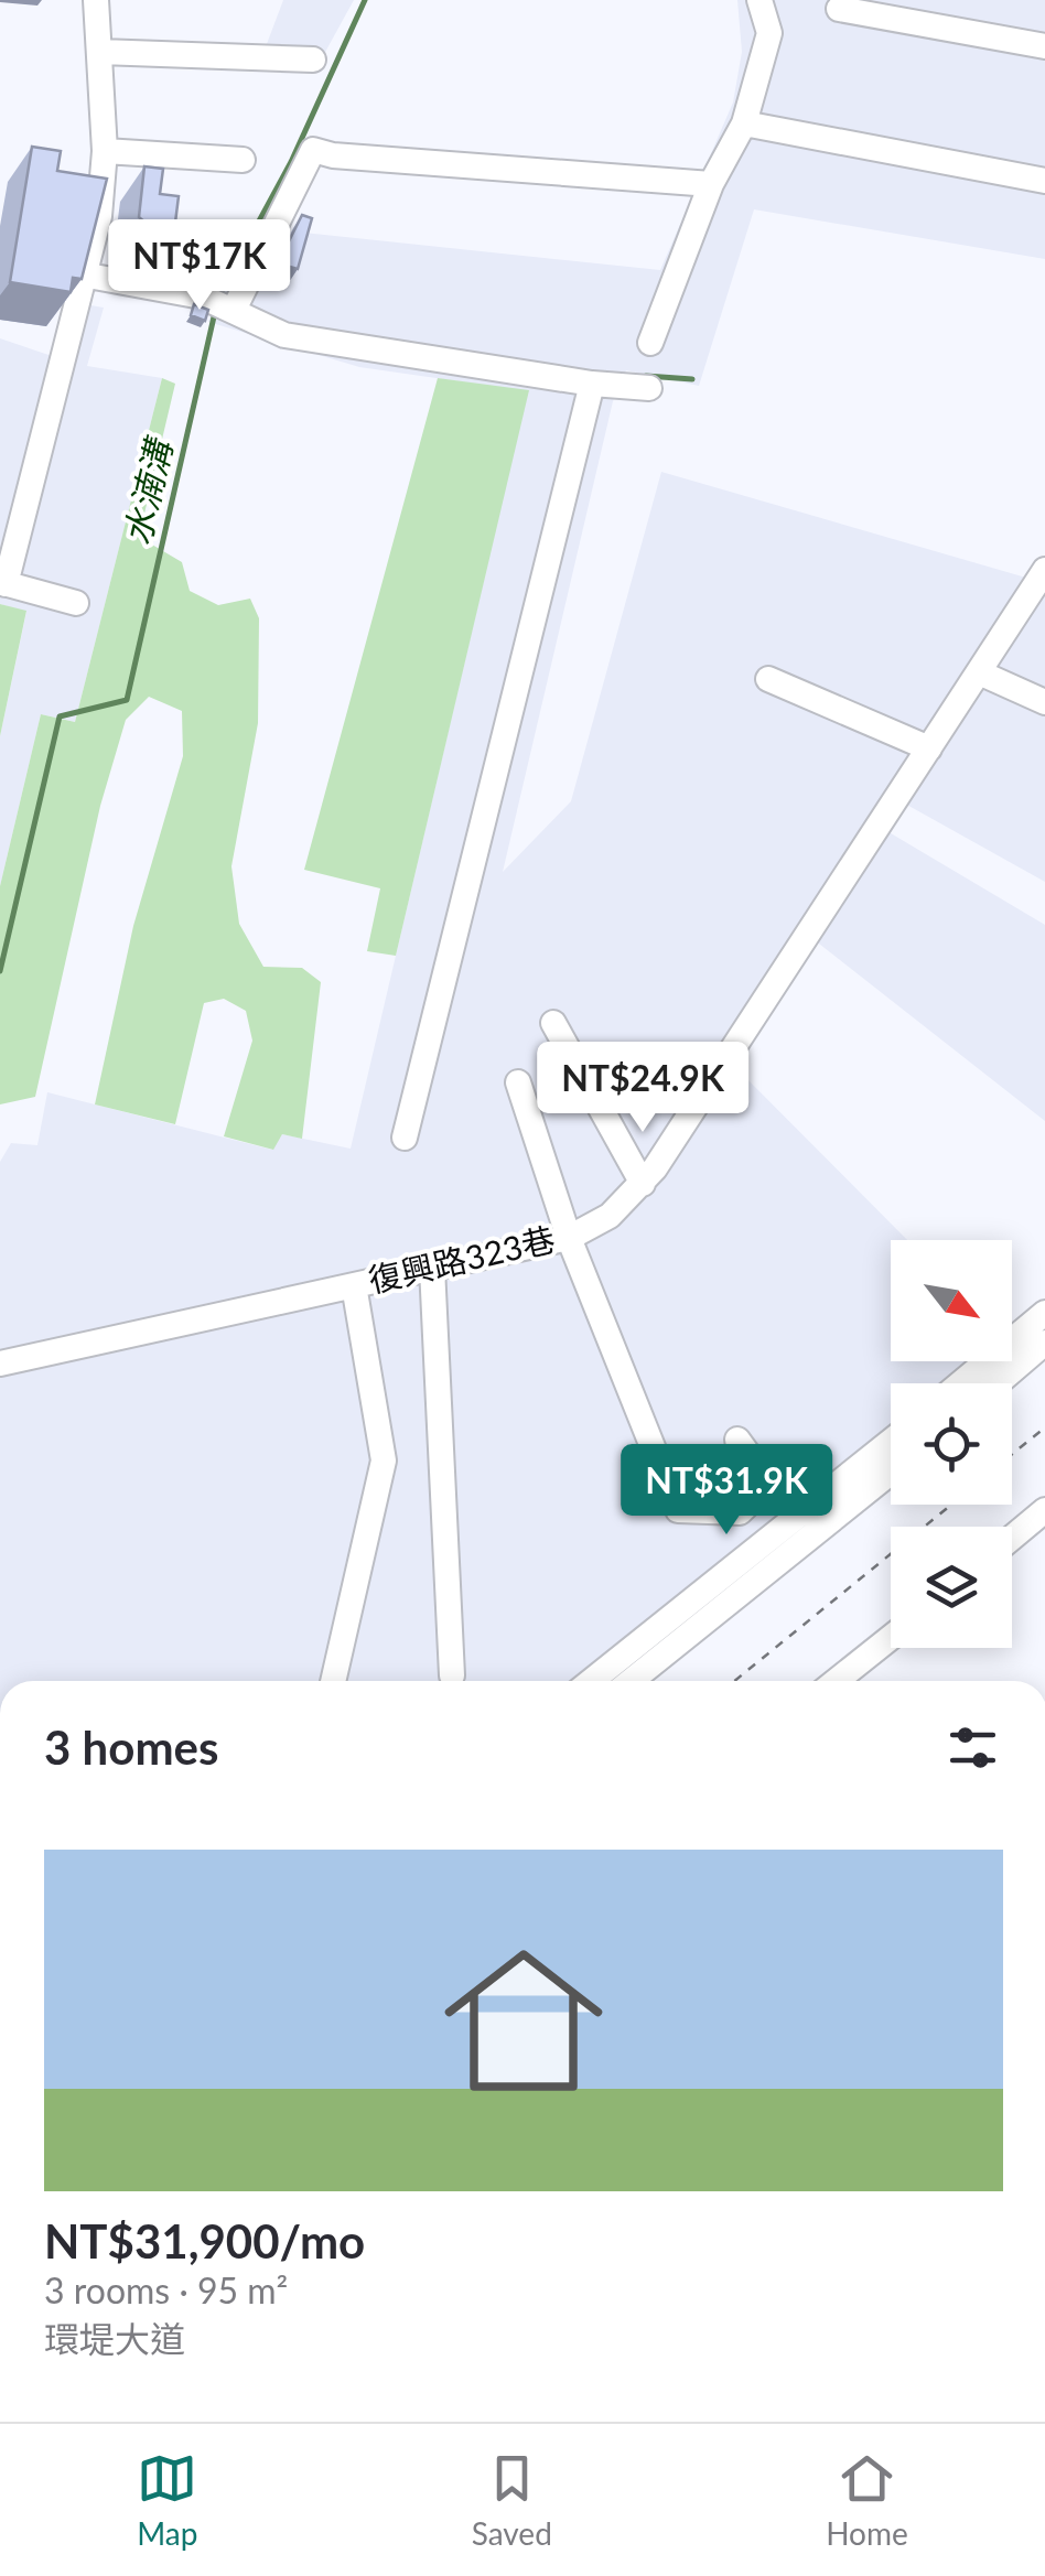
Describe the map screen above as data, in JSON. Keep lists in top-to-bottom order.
{
  "streets": {
    "street": ["復興路323巷"]
  },
  "water": ["水湳溝"],
  "north": "bottom right",
  "page": {
    "price": ["NT$17K", "NT$24.9K", "NT$31.9K"],
    "heading": "3 homes",
    "list": [
      {
        "name": "NT$31,900/mo",
        "note": "3 rooms · 95 m² · 環堤大道"
      }
    ],
    "tabs": ["Map", "Saved", "Home"]
  }
}
